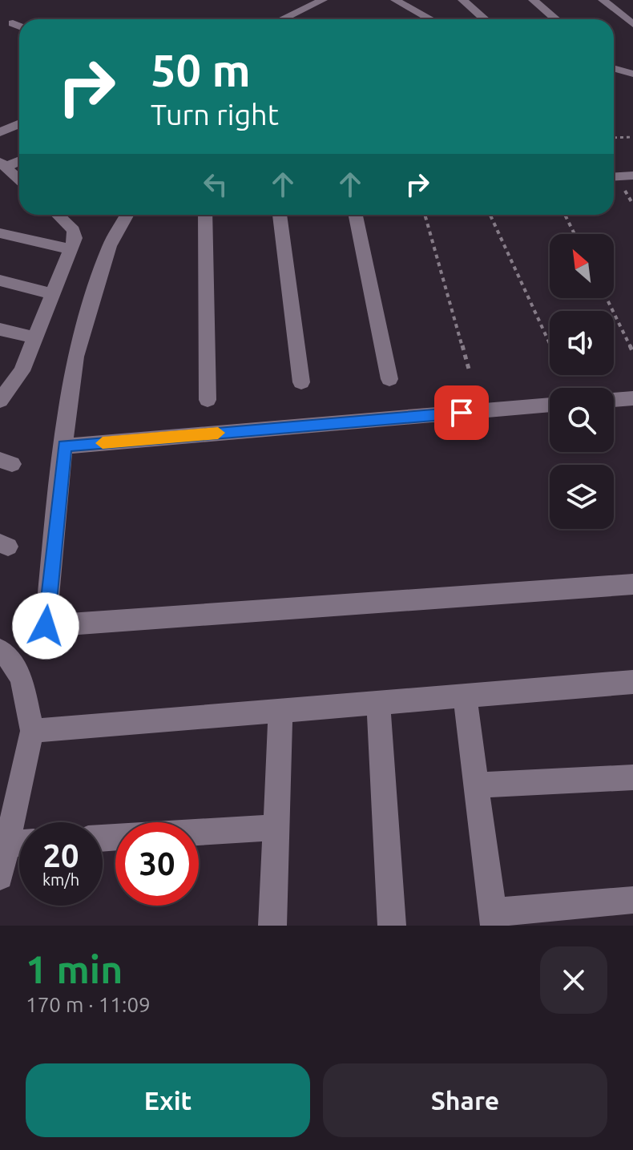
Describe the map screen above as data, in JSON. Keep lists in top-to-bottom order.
{
  "north": "top left",
  "page": {
    "turn": ["50 m", "Turn right"],
    "speed": "20 km/h",
    "limit": "30",
    "heading": ["1 min", "170 m · 11:09"],
    "buttons": ["Exit", "Share"]
  }
}
